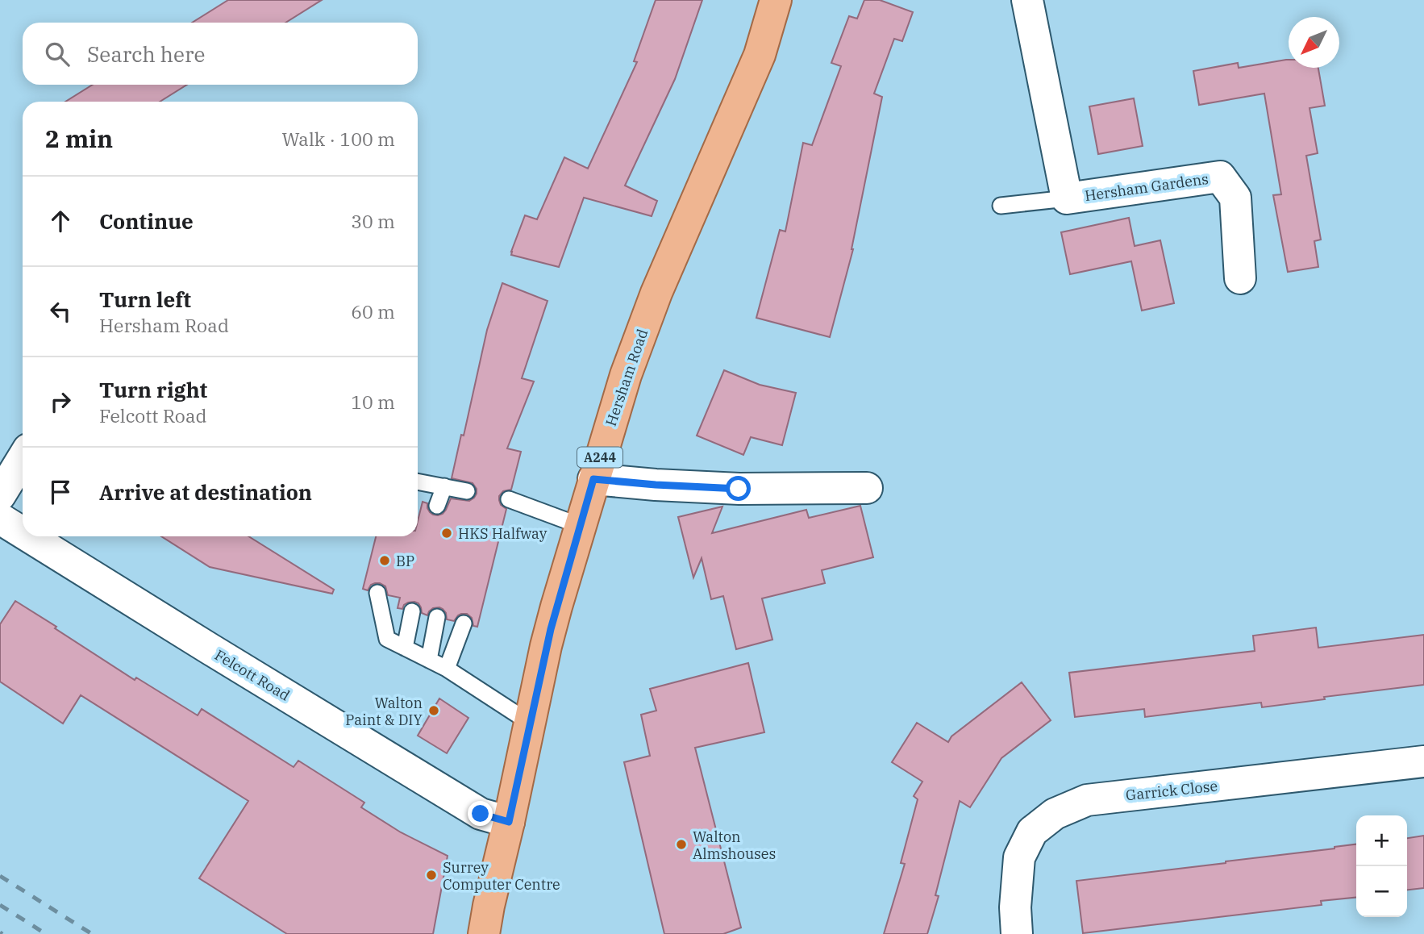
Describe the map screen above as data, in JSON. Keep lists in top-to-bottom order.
{
  "streets": {
    "main road": ["Hersham Road", "A244"],
    "street": ["Hersham Gardens", "Felcott Road", "Garrick Close"]
  },
  "crossings": [
    ["Hersham Road", "Felcott Road"]
  ],
  "places": [
    "HKS Halfway",
    "BP",
    "Walton Paint & DIY",
    "Walton Almshouses",
    "Surrey Computer Centre"
  ],
  "north": "bottom left",
  "page": {
    "search": "Search here",
    "heading": ["2 min", "Walk · 100 m"],
    "list": [
      ["Continue", "30 m"],
      ["Turn left", "Hersham Road", "60 m"],
      ["Turn right", "Felcott Road", "10 m"],
      "Arrive at destination"
    ],
    "map_buttons": ["+", "−"]
  }
}
